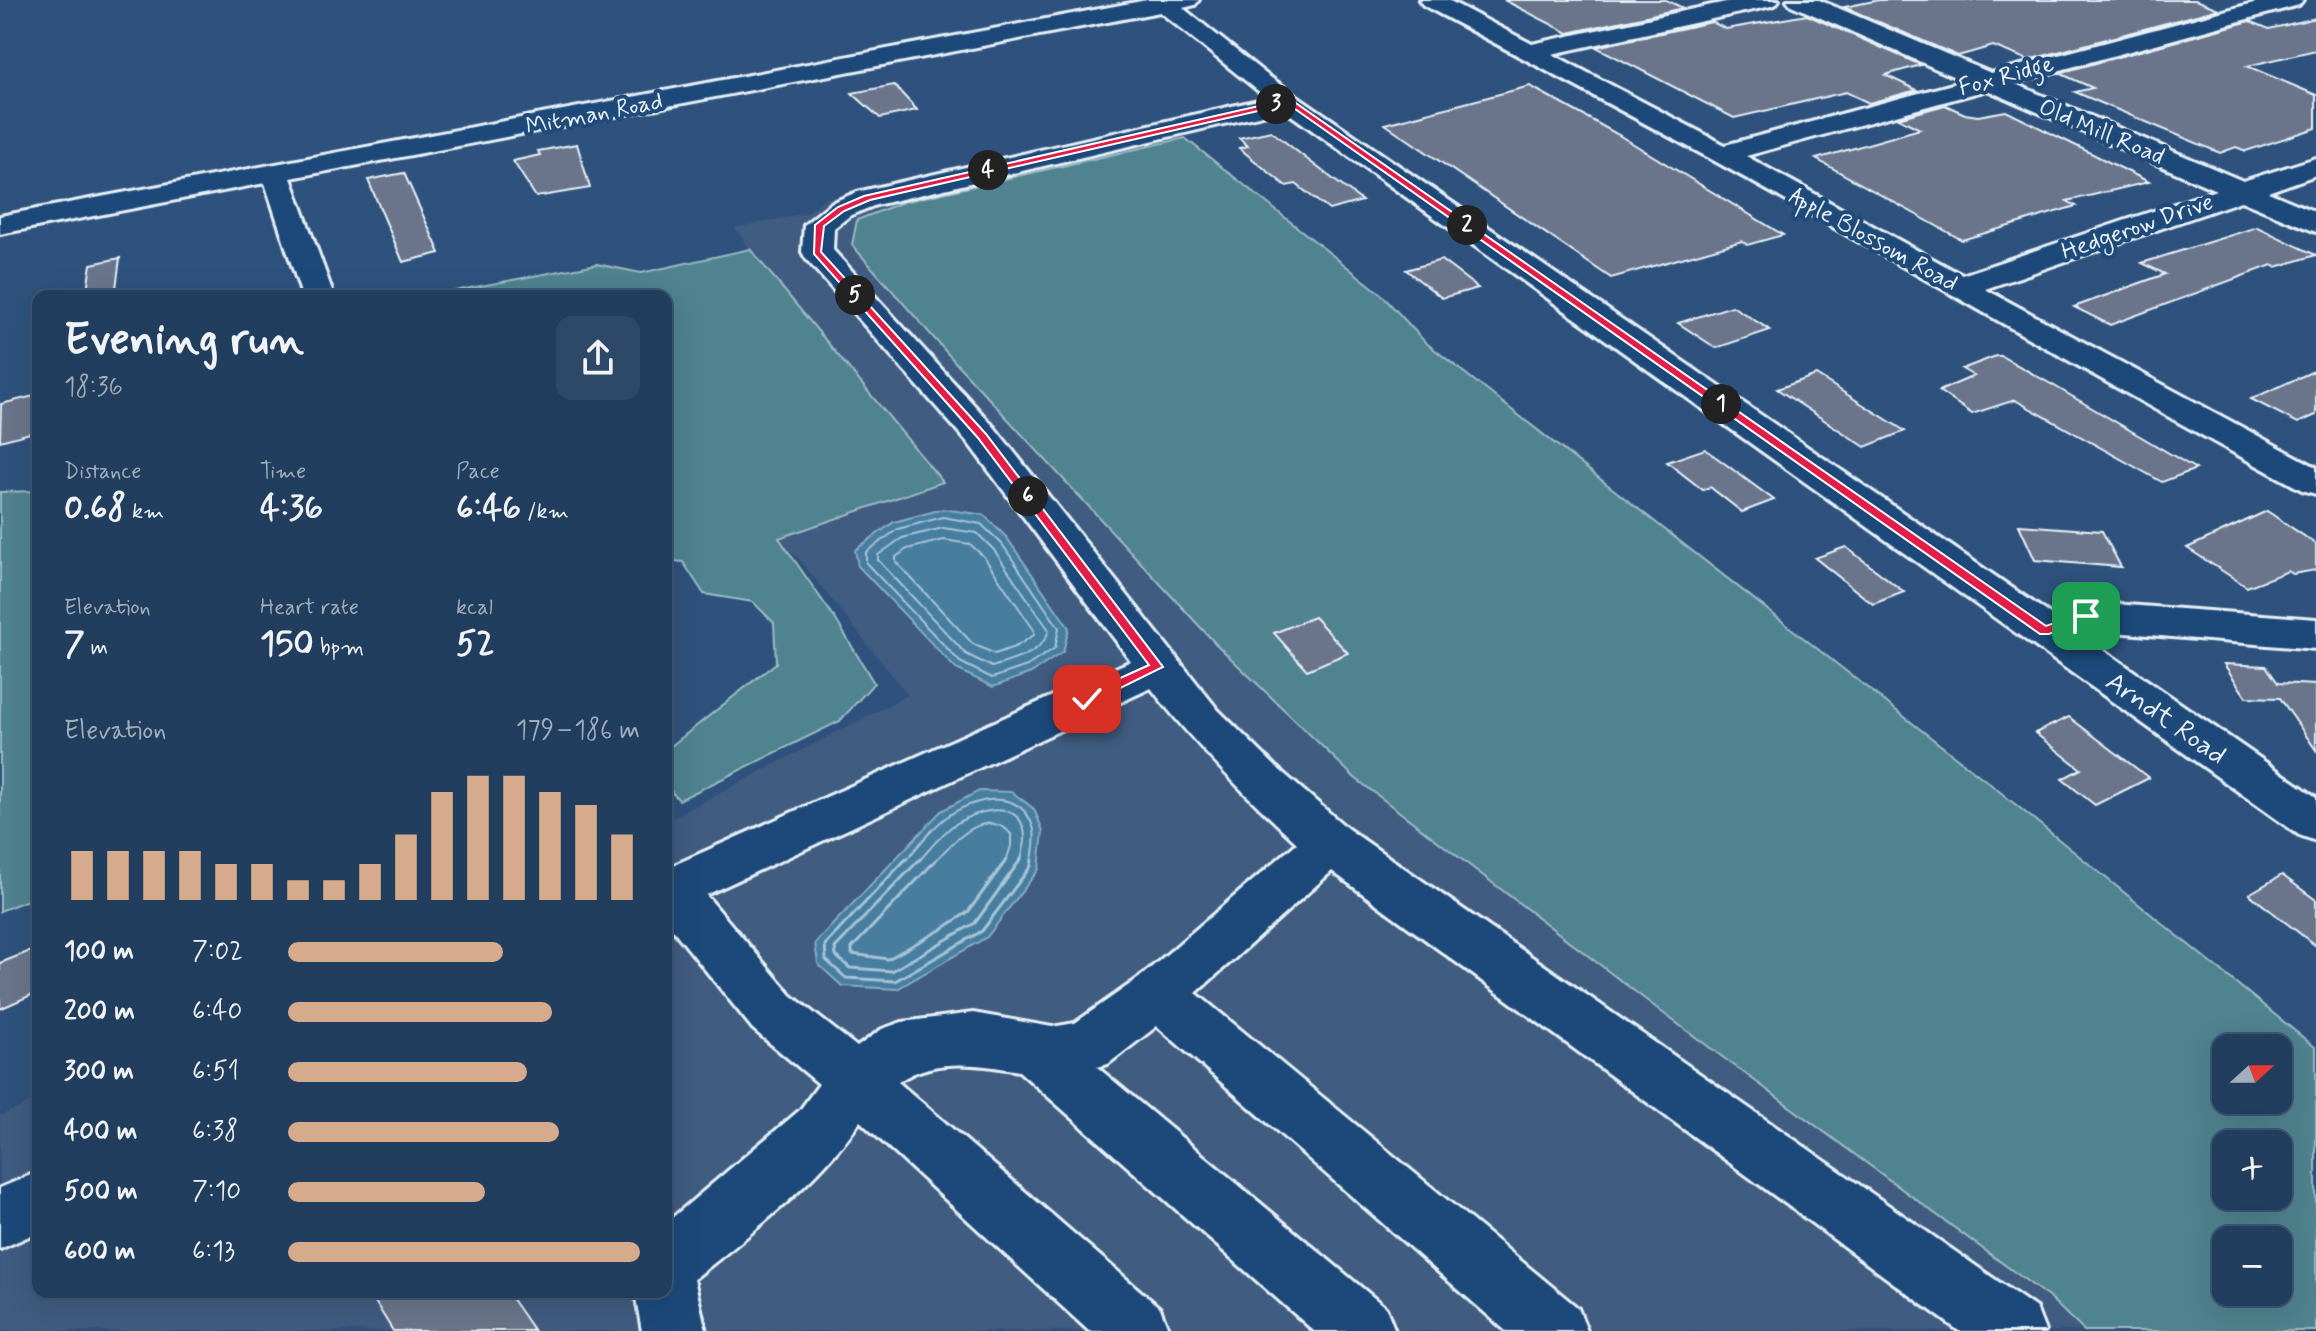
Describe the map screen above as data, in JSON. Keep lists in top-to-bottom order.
{
  "streets": {
    "street": [
      "Fox Ridge",
      "Mitman Road",
      "Old Mill Road",
      "Hedgerow Drive",
      "Apple Blossom Road",
      "Arndt Road"
    ]
  },
  "crossings": [
    ["Fox Ridge", "Old Mill Road"],
    ["Fox Ridge", "Apple Blossom Road"],
    ["Mitman Road", "Arndt Road"],
    ["Old Mill Road", "Hedgerow Drive"],
    ["Hedgerow Drive", "Apple Blossom Road"]
  ],
  "north": "right",
  "page": {
    "pins": [
      "3",
      "4",
      "2",
      "5",
      "1",
      "6"
    ],
    "heading": ["Evening run", "18:36"],
    "stats": [
      ["Distance", "0.68 km"],
      ["Time", "4:36"],
      ["Pace", "6:46 /km"],
      ["Elevation", "7 m"],
      ["Heart rate", "150 bpm"],
      ["kcal", "52"]
    ],
    "chart": ["Elevation", "179–186 m"],
    "list": [
      {
        "name": "100 m",
        "note": "7:02"
      },
      {
        "name": "200 m",
        "note": "6:40"
      },
      {
        "name": "300 m",
        "note": "6:51"
      },
      {
        "name": "400 m",
        "note": "6:38"
      },
      {
        "name": "500 m",
        "note": "7:10"
      },
      {
        "name": "600 m",
        "note": "6:13"
      }
    ],
    "map_buttons": ["+", "−"]
  }
}
